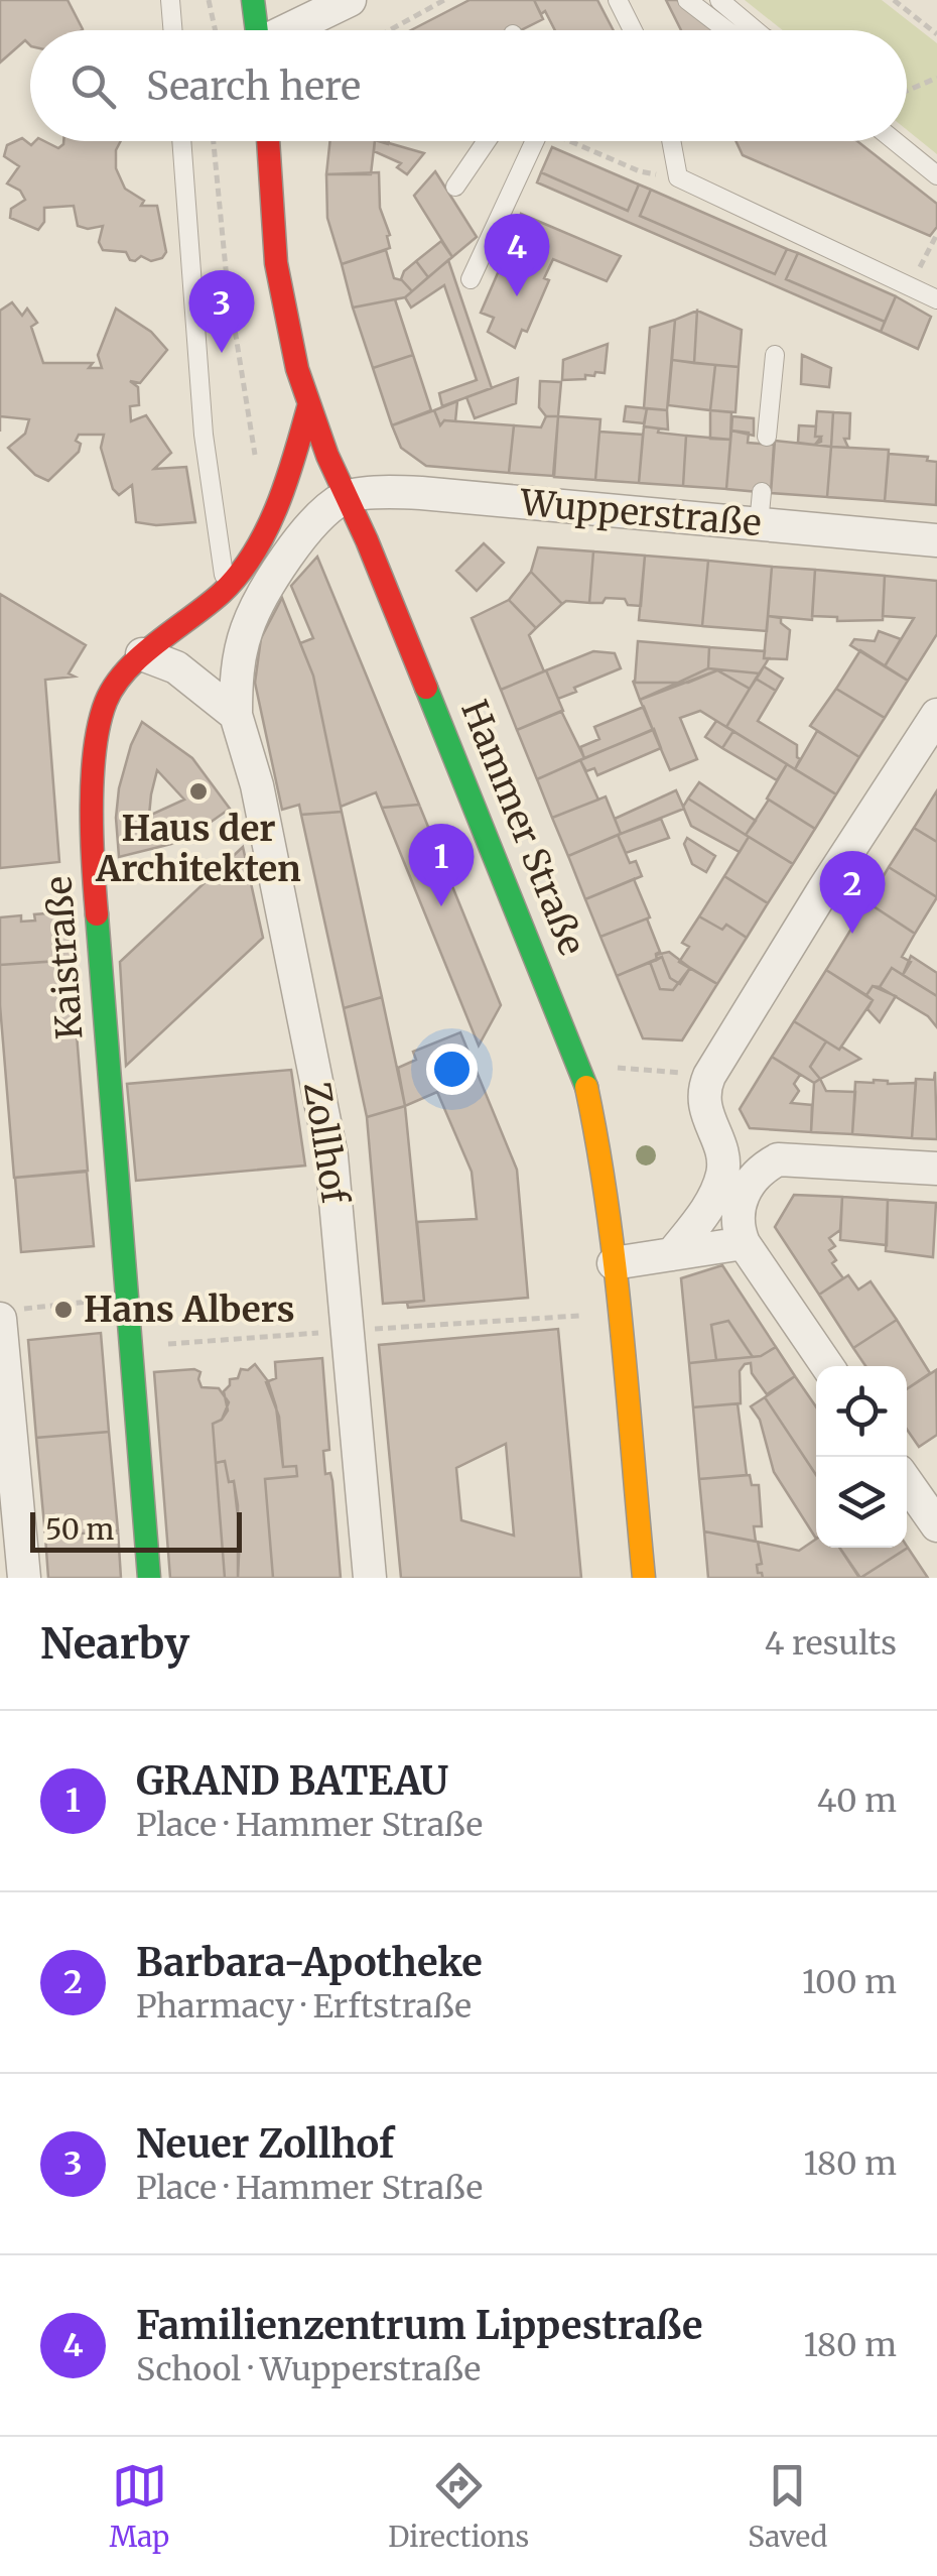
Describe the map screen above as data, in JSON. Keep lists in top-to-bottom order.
{
  "streets": {
    "street": [
      "Wupperstraße",
      "Hammer Straße",
      "Kaistraße",
      "Zollhof"
    ]
  },
  "crossings": [
    ["Wupperstraße", "Hammer Straße"],
    ["Wupperstraße", "Zollhof"],
    ["Hammer Straße", "Kaistraße"],
    ["Hammer Straße", "Zollhof"]
  ],
  "places": ["Haus der Architekten", "Hans Albers"],
  "scale_bar": "50 m",
  "page": {
    "search": "Search here",
    "pins": [
      "4",
      "3",
      "1",
      "2"
    ],
    "scale": "50 m",
    "heading": ["Nearby", "4 results"],
    "list": [
      {
        "mark": "1",
        "name": "GRAND BATEAU",
        "note": "Place · Hammer Straße",
        "value": "40 m"
      },
      {
        "mark": "2",
        "name": "Barbara-Apotheke",
        "note": "Pharmacy · Erftstraße",
        "value": "100 m"
      },
      {
        "mark": "3",
        "name": "Neuer Zollhof",
        "note": "Place · Hammer Straße",
        "value": "180 m"
      },
      {
        "mark": "4",
        "name": "Familienzentrum Lippestraße",
        "note": "School · Wupperstraße",
        "value": "180 m"
      }
    ],
    "nav": ["Map", "Directions", "Saved"]
  }
}
